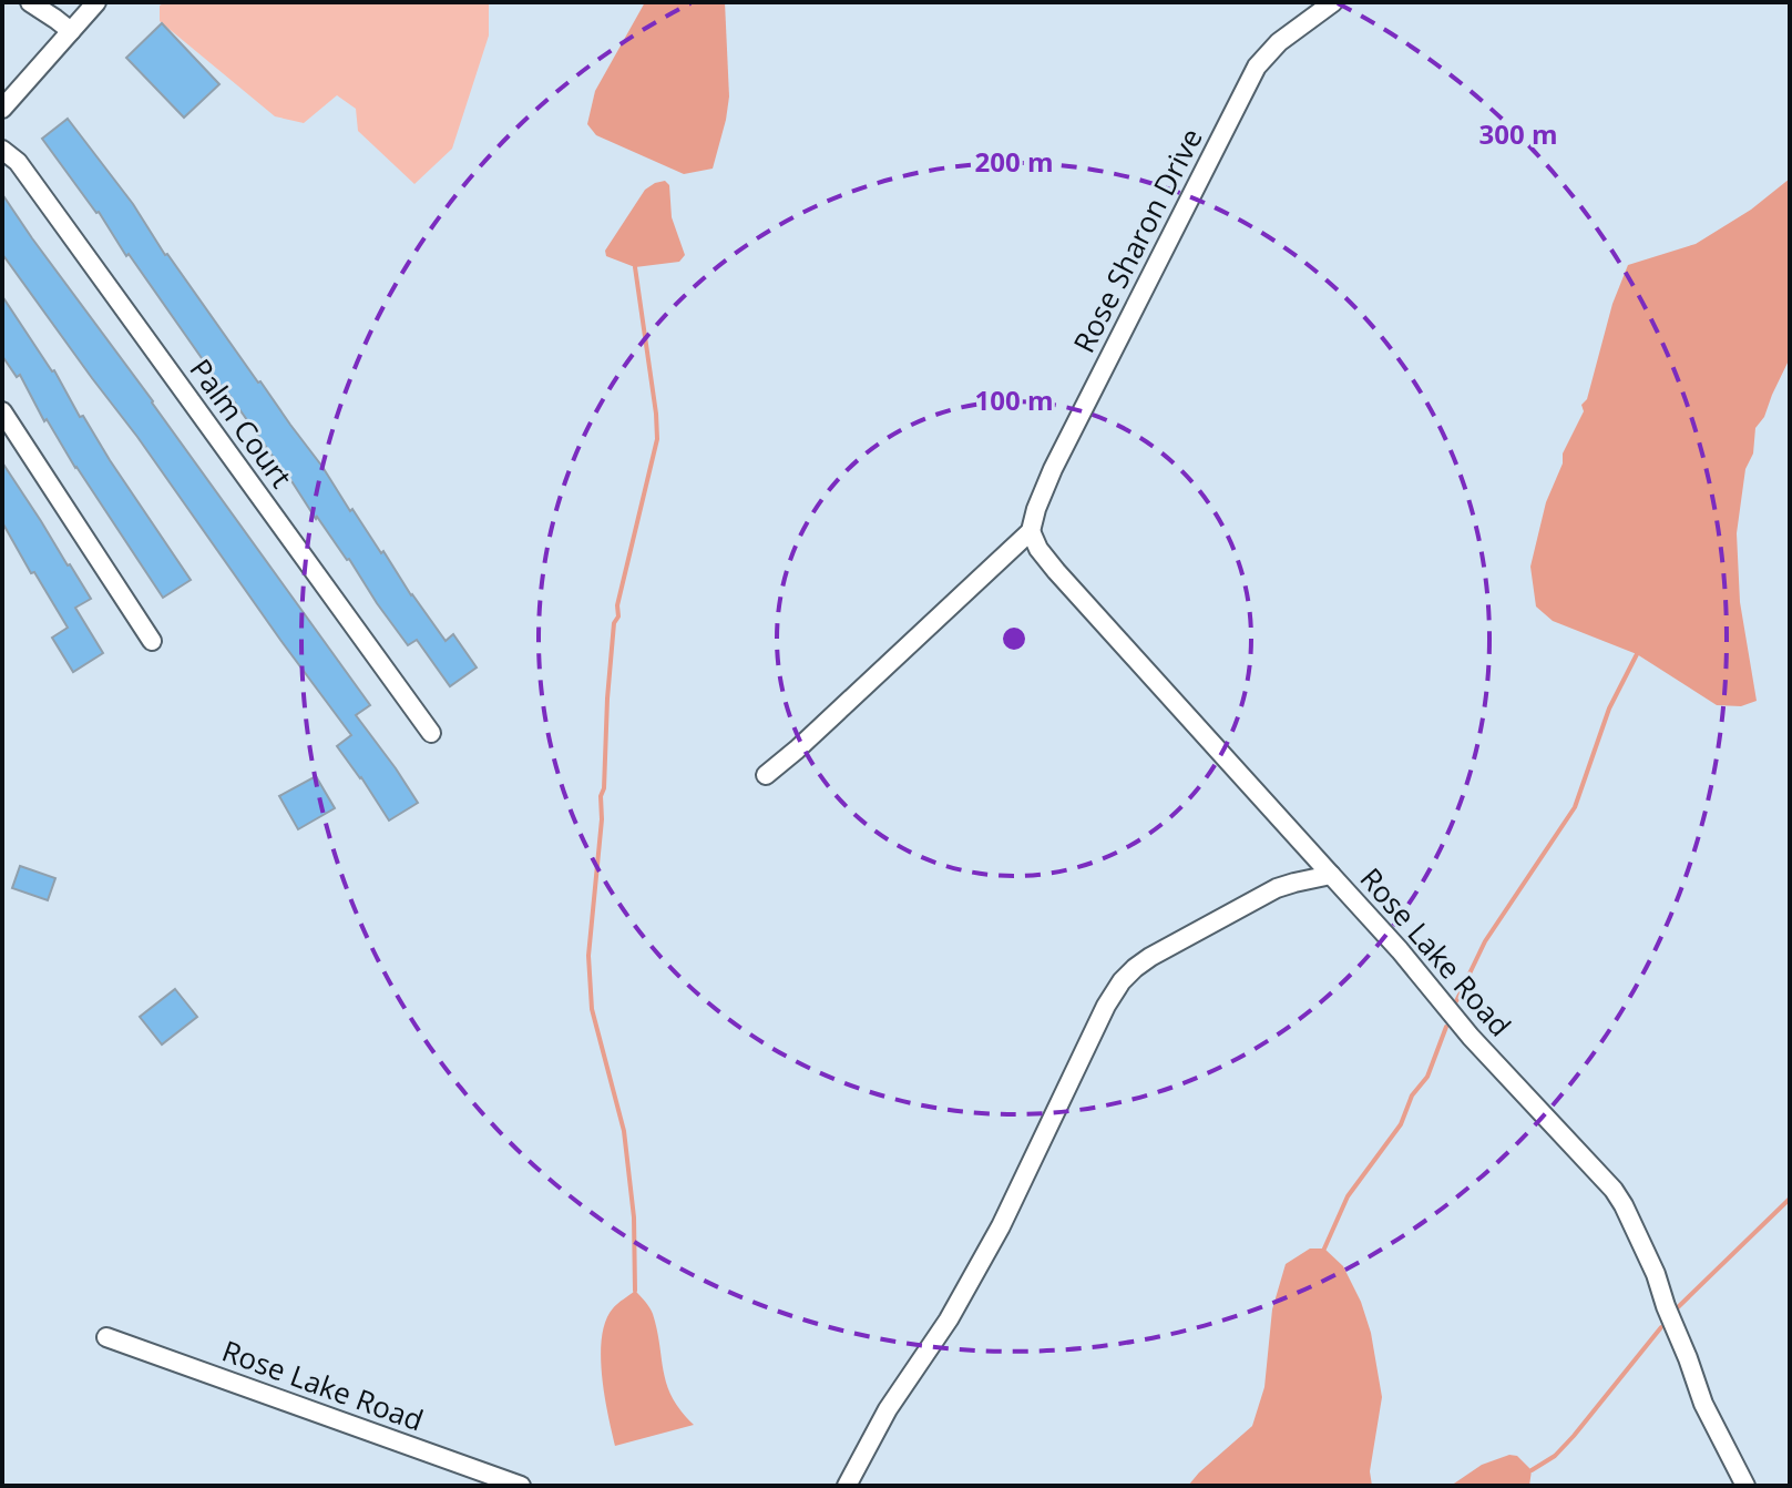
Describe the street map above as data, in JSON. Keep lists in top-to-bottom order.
{
  "streets": {
    "street": ["Rose Sharon Drive", "Palm Court", "Rose Lake Road"]
  },
  "rings": ["300 m", "200 m", "100 m"]
}
